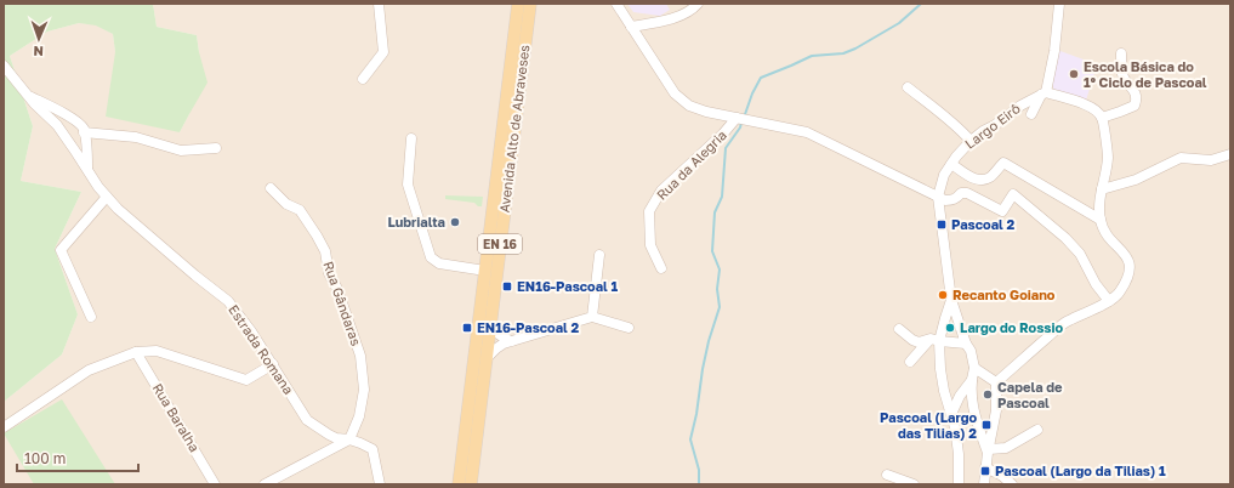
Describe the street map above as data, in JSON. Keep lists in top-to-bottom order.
{
  "streets": {
    "main road": ["Avenida Alto de Abraveses", "EN 16"],
    "street": [
      "Largo Eirô",
      "Rua da Alegria",
      "Rua Gândaras",
      "Estrada Romana",
      "Rua Baralha"
    ]
  },
  "crossings": [
    ["Rua Gândaras", "Estrada Romana"]
  ],
  "places": {
    "other": [
      "Escola Básica do 1º Ciclo de Pascoal",
      "Lubrialta",
      "Recanto Goiano",
      "Largo do Rossio",
      "Capela de Pascoal"
    ],
    "transit": [
      "Pascoal 2",
      "EN16-Pascoal 1",
      "EN16-Pascoal 2",
      "Pascoal (Largo das Tilias) 2",
      "Pascoal (Largo da Tilias) 1"
    ]
  },
  "scale_bar": "100 m",
  "north": "bottom"
}
